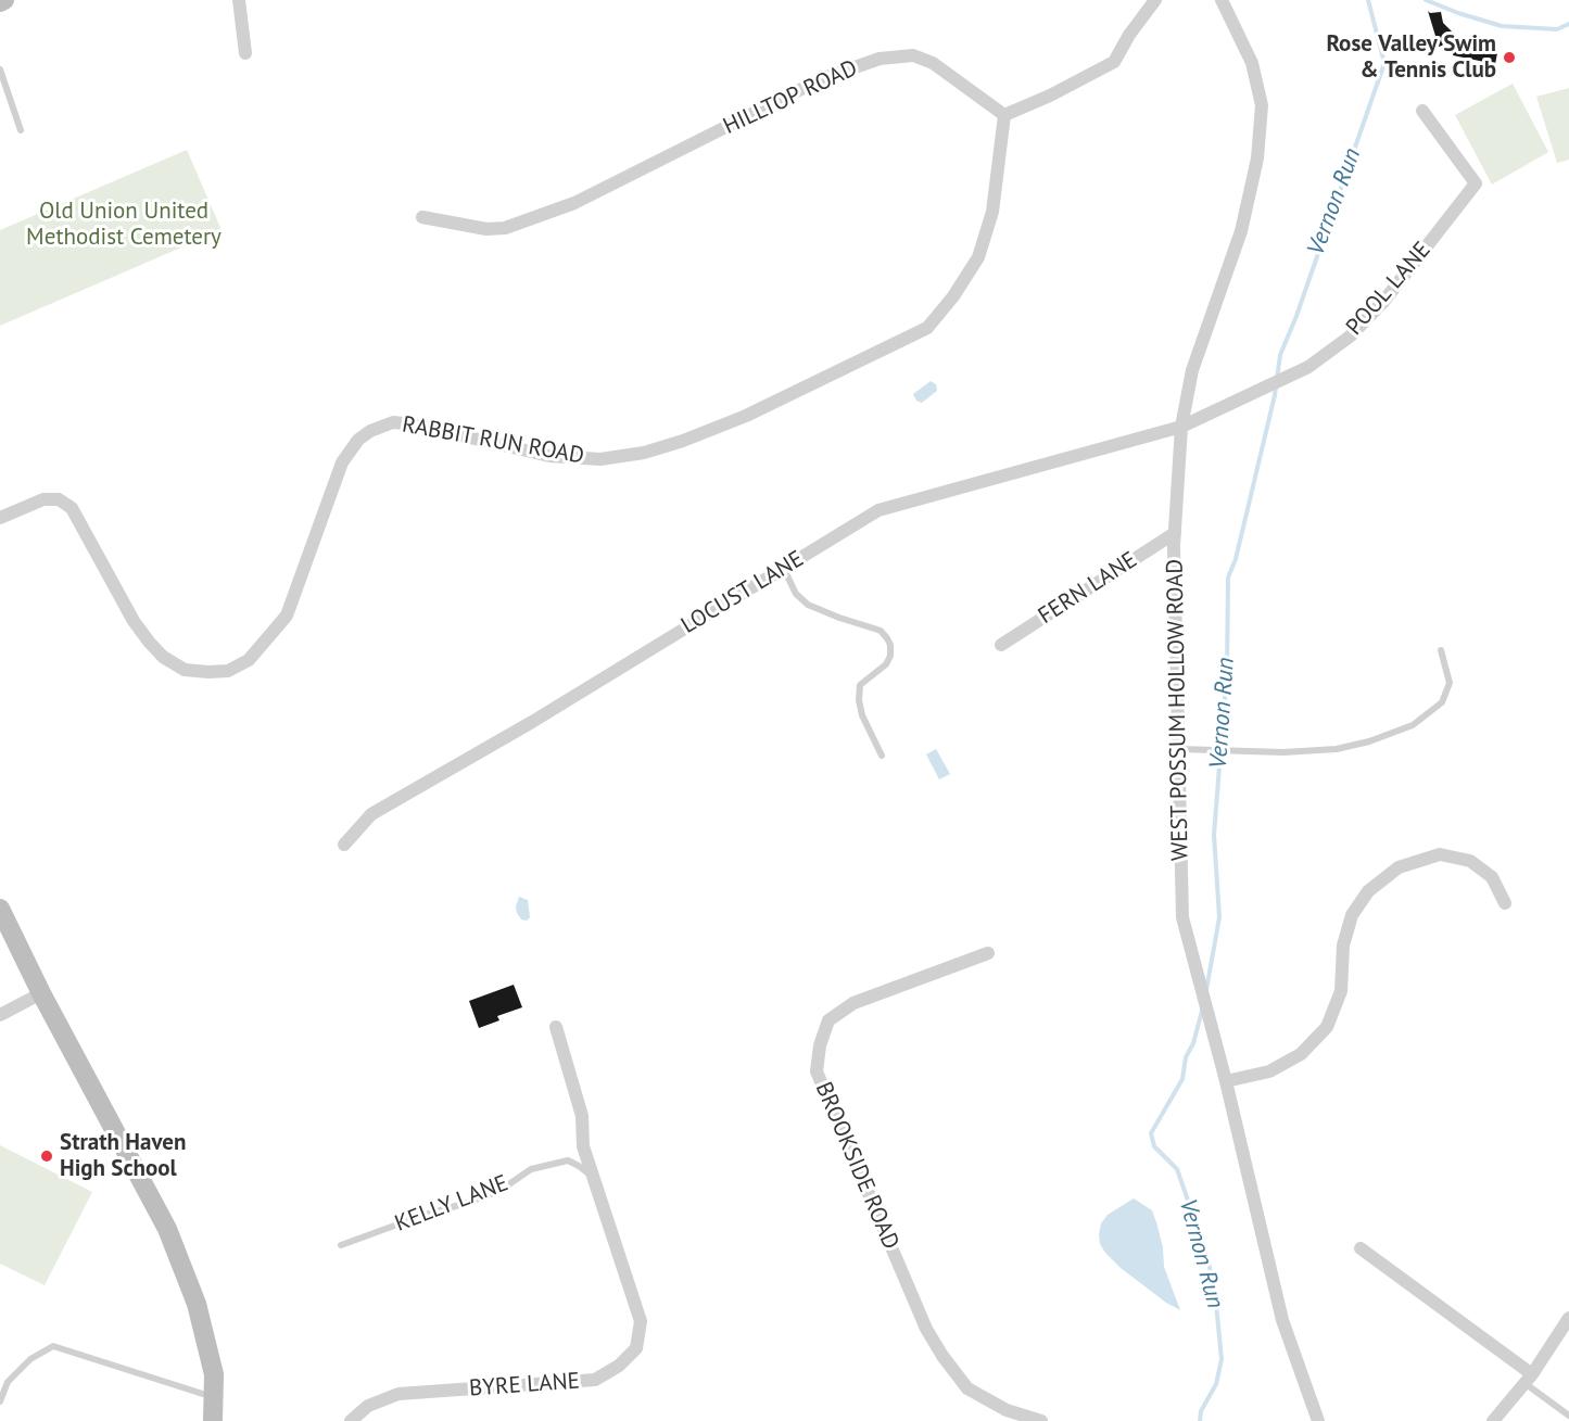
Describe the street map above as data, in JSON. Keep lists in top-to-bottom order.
{
  "streets": {
    "street": [
      "HILLTOP ROAD",
      "POOL LANE",
      "RABBIT RUN ROAD",
      "FERN LANE",
      "LOCUST LANE",
      "WEST POSSUM HOLLOW ROAD",
      "BROOKSIDE ROAD",
      "BYRE LANE"
    ],
    "lane": ["KELLY LANE"]
  },
  "crossings": [
    ["HILLTOP ROAD", "RABBIT RUN ROAD"],
    ["POOL LANE", "LOCUST LANE"],
    ["POOL LANE", "WEST POSSUM HOLLOW ROAD"],
    ["FERN LANE", "WEST POSSUM HOLLOW ROAD"],
    ["LOCUST LANE", "WEST POSSUM HOLLOW ROAD"],
    ["KELLY LANE", "BYRE LANE"]
  ],
  "water": ["Vernon Run"],
  "parks": ["Old Union United Methodist Cemetery"],
  "places": ["Rose Valley Swim & Tennis Club", "Strath Haven High School"]
}
